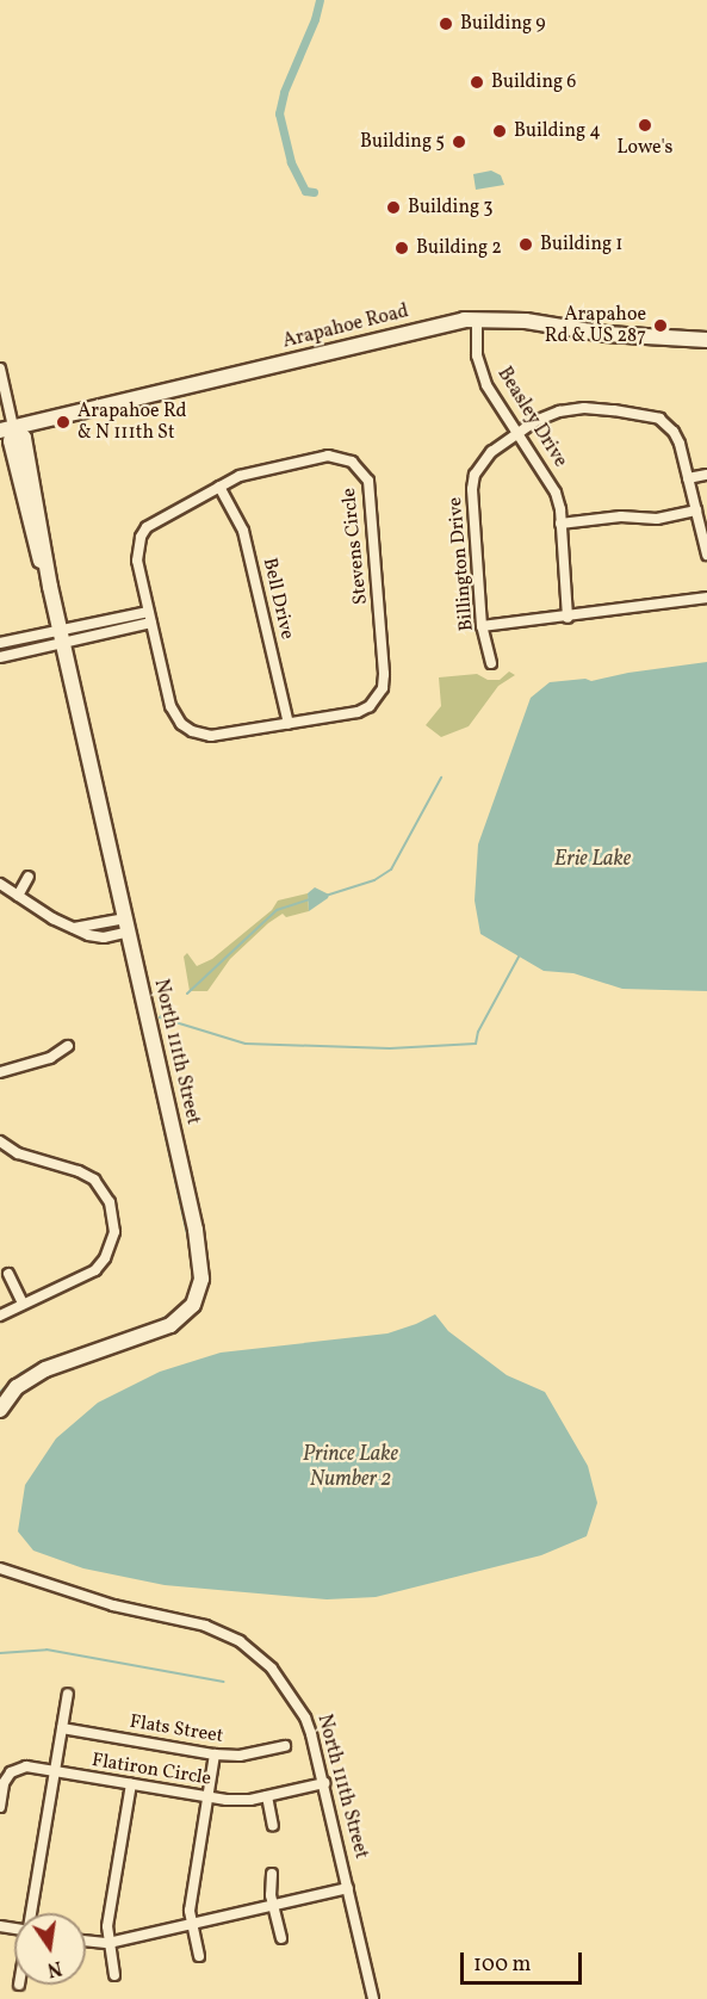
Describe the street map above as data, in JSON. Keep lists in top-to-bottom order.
{
  "streets": {
    "street": [
      "Arapahoe Road",
      "Beasley Drive",
      "Stevens Circle",
      "Billington Drive",
      "Bell Drive",
      "North 111th Street",
      "Flats Street",
      "Flatiron Circle"
    ]
  },
  "crossings": [
    ["Arapahoe Road", "Beasley Drive"],
    ["Arapahoe Road", "North 111th Street"],
    ["Beasley Drive", "Billington Drive"],
    ["Stevens Circle", "Bell Drive"],
    ["North 111th Street", "Flatiron Circle"]
  ],
  "water": ["Erie Lake", "Prince Lake Number 2"],
  "places": [
    "Building 9",
    "Building 6",
    "Lowe's",
    "Building 4",
    "Building 5",
    "Building 3",
    "Building 1",
    "Building 2",
    "Arapahoe Rd & US 287",
    "Arapahoe Rd & N 111th St"
  ],
  "scale_bar": "100 m",
  "north": "bottom"
}
